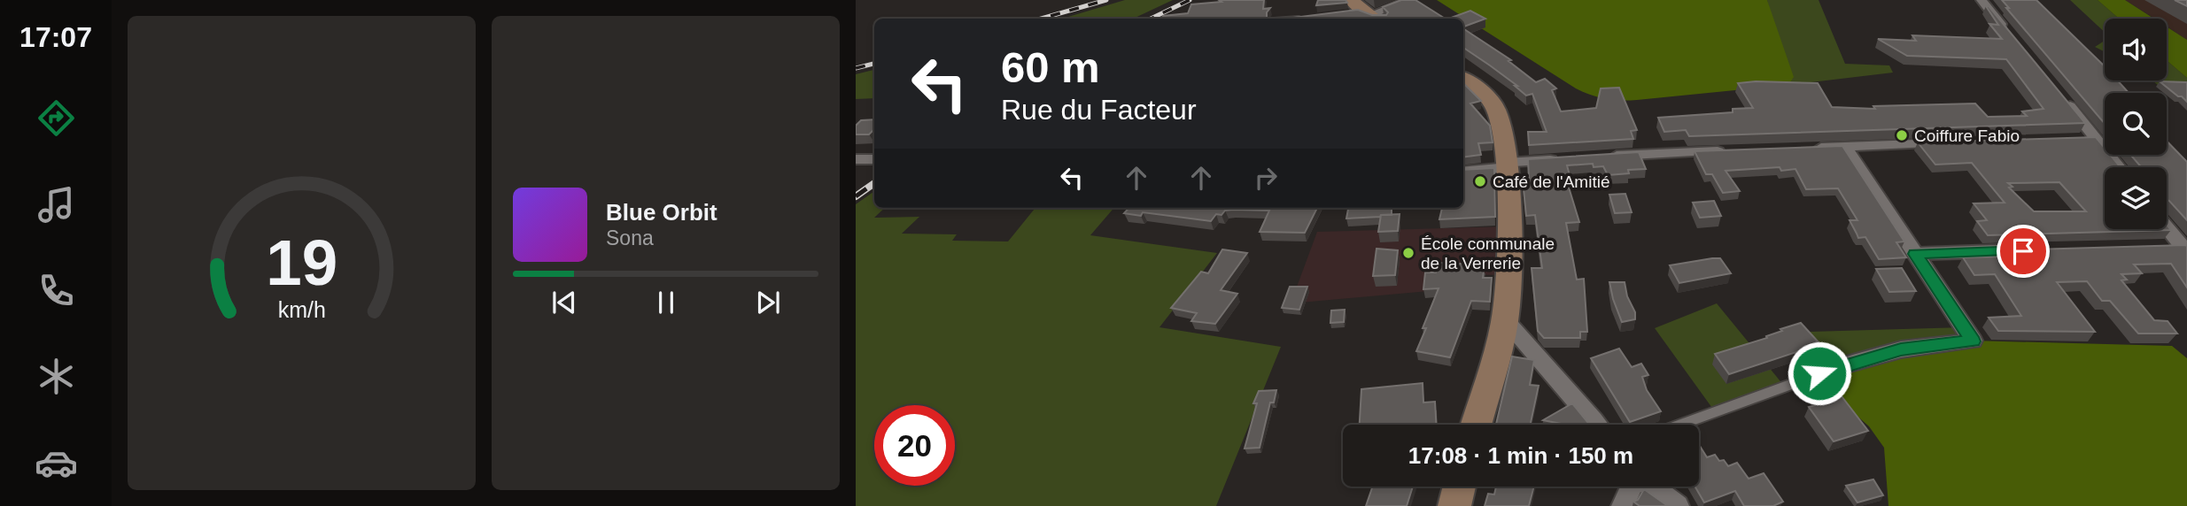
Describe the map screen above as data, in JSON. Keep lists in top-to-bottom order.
{
  "places": ["Coiffure Fabio", "Café de l'Amitié", "École communale de la Verrerie"],
  "page": {
    "tabs": "17:07",
    "turn": ["60 m", "Rue du Facteur"],
    "song": ["Blue Orbit", "Sona"],
    "limit": "20",
    "trip": "17:08 · 1 min · 150 m",
    "gauge": ["19", "km/h"]
  }
}
